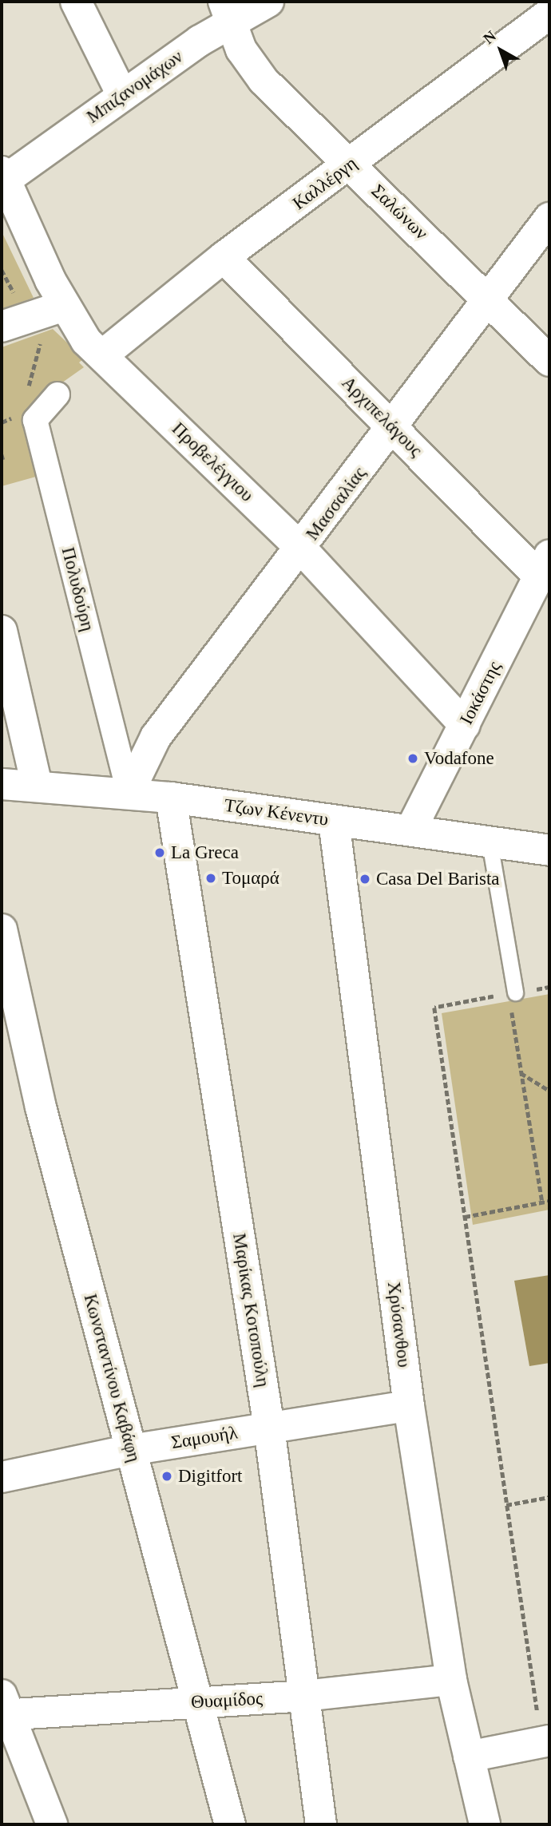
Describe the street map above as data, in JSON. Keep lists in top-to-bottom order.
{
  "streets": {
    "street": [
      "Μπιζανομάχων",
      "Καλλέργη",
      "Σαλώνων",
      "Αρχιπελάγους",
      "Προβελέγγιου",
      "Μασσαλίας",
      "Πολυδούρη",
      "Ιοκάστης",
      "Τζων Κένεντυ",
      "Μαρίκας Κοτοπούλη",
      "Χρύσανθου",
      "Κωνσταντίνου Καβάφη",
      "Σαμουήλ",
      "Θυαμίδος"
    ]
  },
  "crossings": [
    ["Μπιζανομάχων", "Σαλώνων"],
    ["Μπιζανομάχων", "Προβελέγγιου"],
    ["Καλλέργη", "Σαλώνων"],
    ["Καλλέργη", "Αρχιπελάγους"],
    ["Καλλέργη", "Προβελέγγιου"],
    ["Σαλώνων", "Μασσαλίας"],
    ["Αρχιπελάγους", "Μασσαλίας"],
    ["Αρχιπελάγους", "Ιοκάστης"],
    ["Προβελέγγιου", "Μασσαλίας"],
    ["Προβελέγγιου", "Ιοκάστης"],
    ["Μασσαλίας", "Πολυδούρη"],
    ["Μασσαλίας", "Τζων Κένεντυ"],
    ["Πολυδούρη", "Τζων Κένεντυ"],
    ["Ιοκάστης", "Τζων Κένεντυ"],
    ["Τζων Κένεντυ", "Μαρίκας Κοτοπούλη"],
    ["Τζων Κένεντυ", "Χρύσανθου"],
    ["Μαρίκας Κοτοπούλη", "Σαμουήλ"],
    ["Μαρίκας Κοτοπούλη", "Θυαμίδος"],
    ["Χρύσανθου", "Σαμουήλ"],
    ["Χρύσανθου", "Θυαμίδος"],
    ["Κωνσταντίνου Καβάφη", "Σαμουήλ"],
    ["Κωνσταντίνου Καβάφη", "Θυαμίδος"]
  ],
  "places": [
    "Vodafone",
    "La Greca",
    "Τομαρά",
    "Casa Del Barista",
    "Digitfort"
  ],
  "north": "top left"
}
